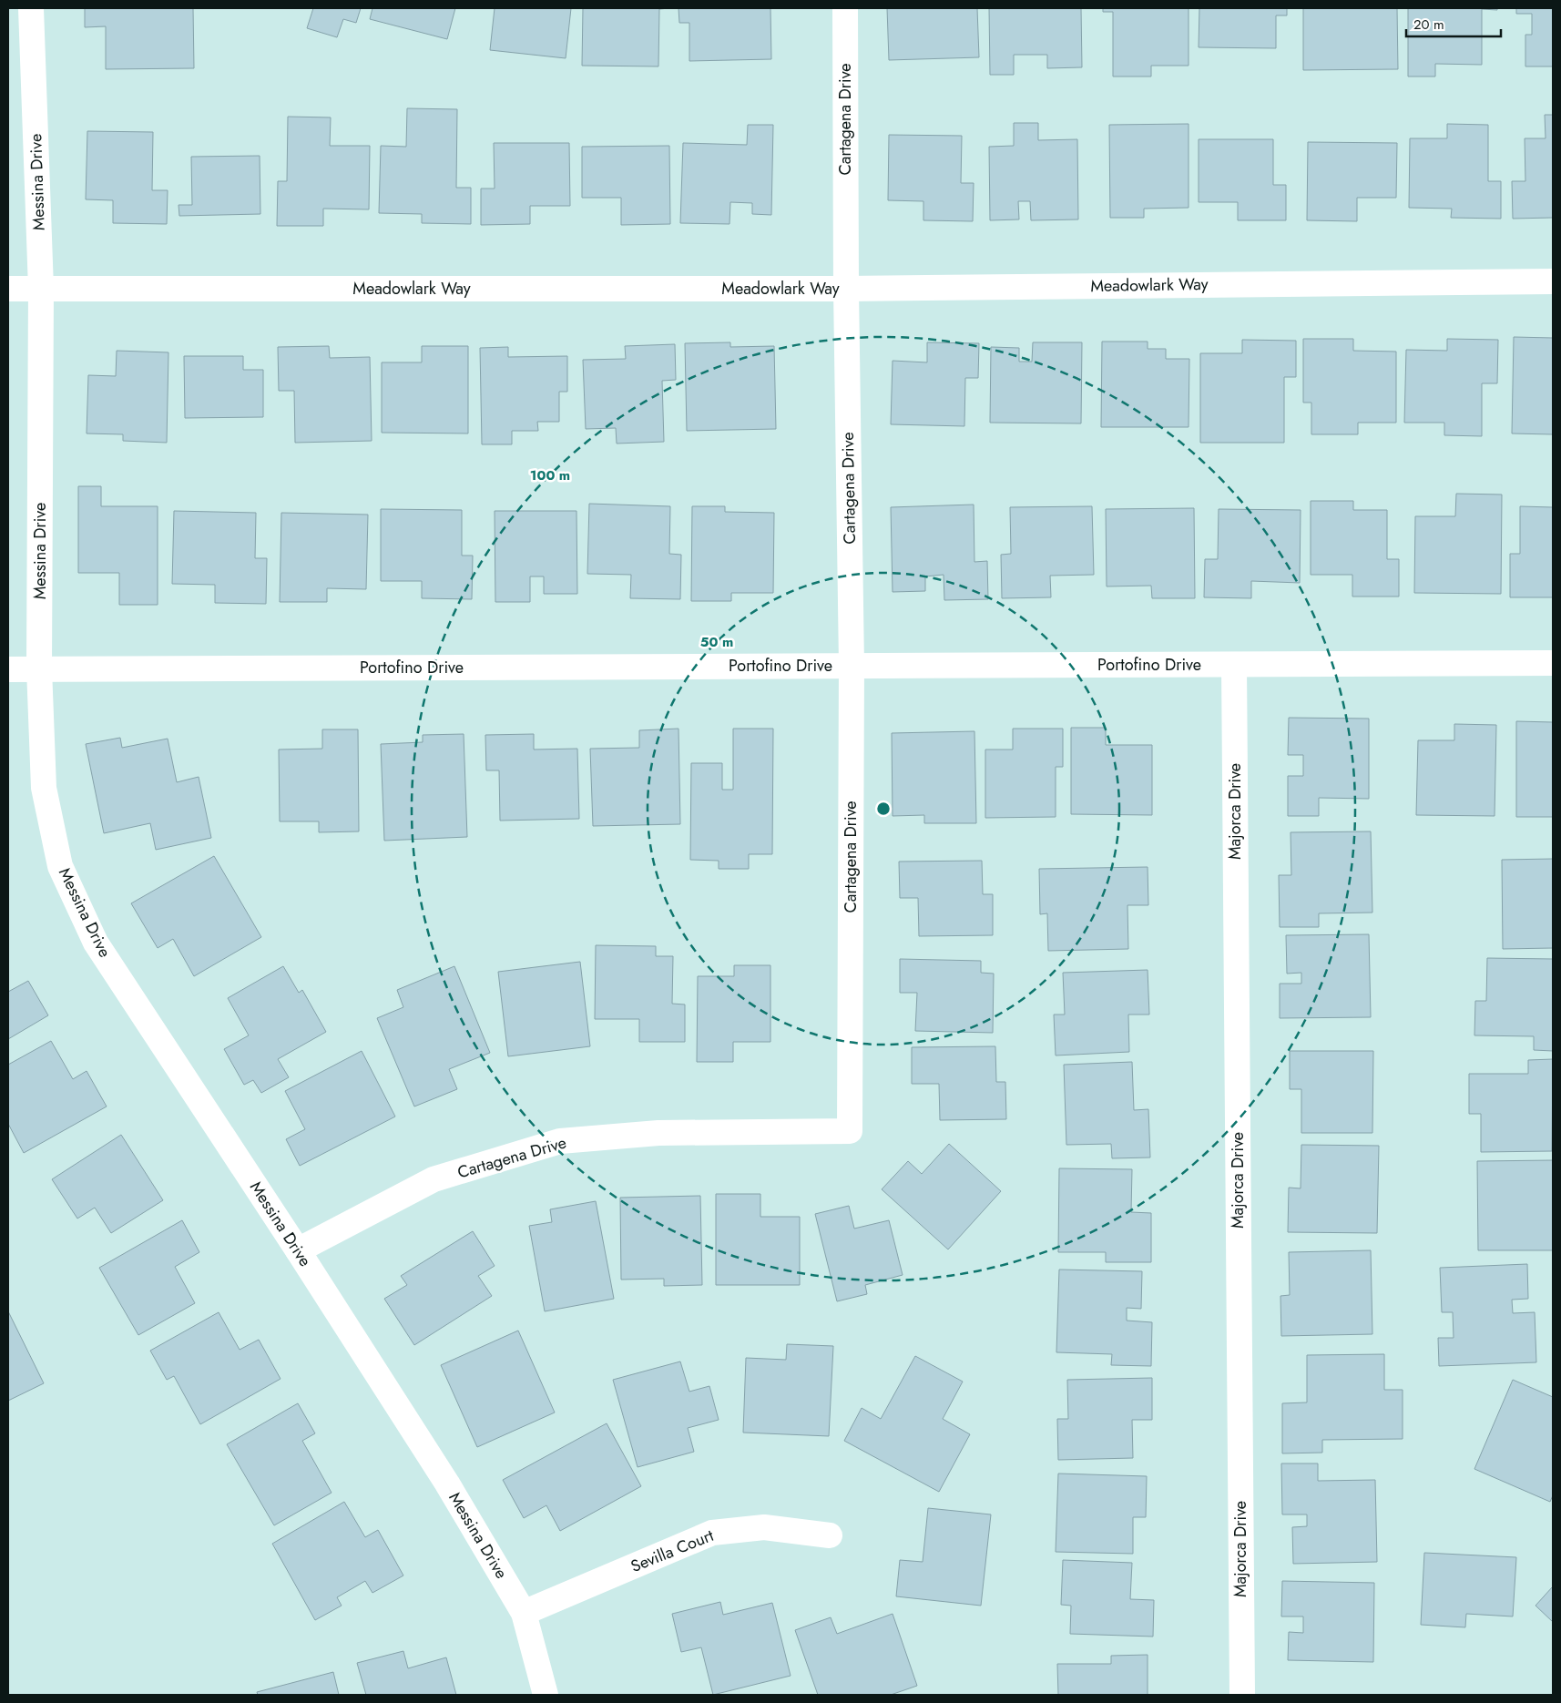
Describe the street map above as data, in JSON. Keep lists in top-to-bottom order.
{
  "streets": {
    "street": [
      "Cartagena Drive",
      "Messina Drive",
      "Meadowlark Way",
      "Portofino Drive",
      "Majorca Drive",
      "Sevilla Court"
    ]
  },
  "crossings": [
    ["Cartagena Drive", "Messina Drive"],
    ["Cartagena Drive", "Meadowlark Way"],
    ["Cartagena Drive", "Portofino Drive"],
    ["Messina Drive", "Meadowlark Way"],
    ["Messina Drive", "Portofino Drive"],
    ["Messina Drive", "Sevilla Court"],
    ["Portofino Drive", "Majorca Drive"]
  ],
  "scale_bar": "20 m",
  "rings": ["100 m", "50 m"]
}
